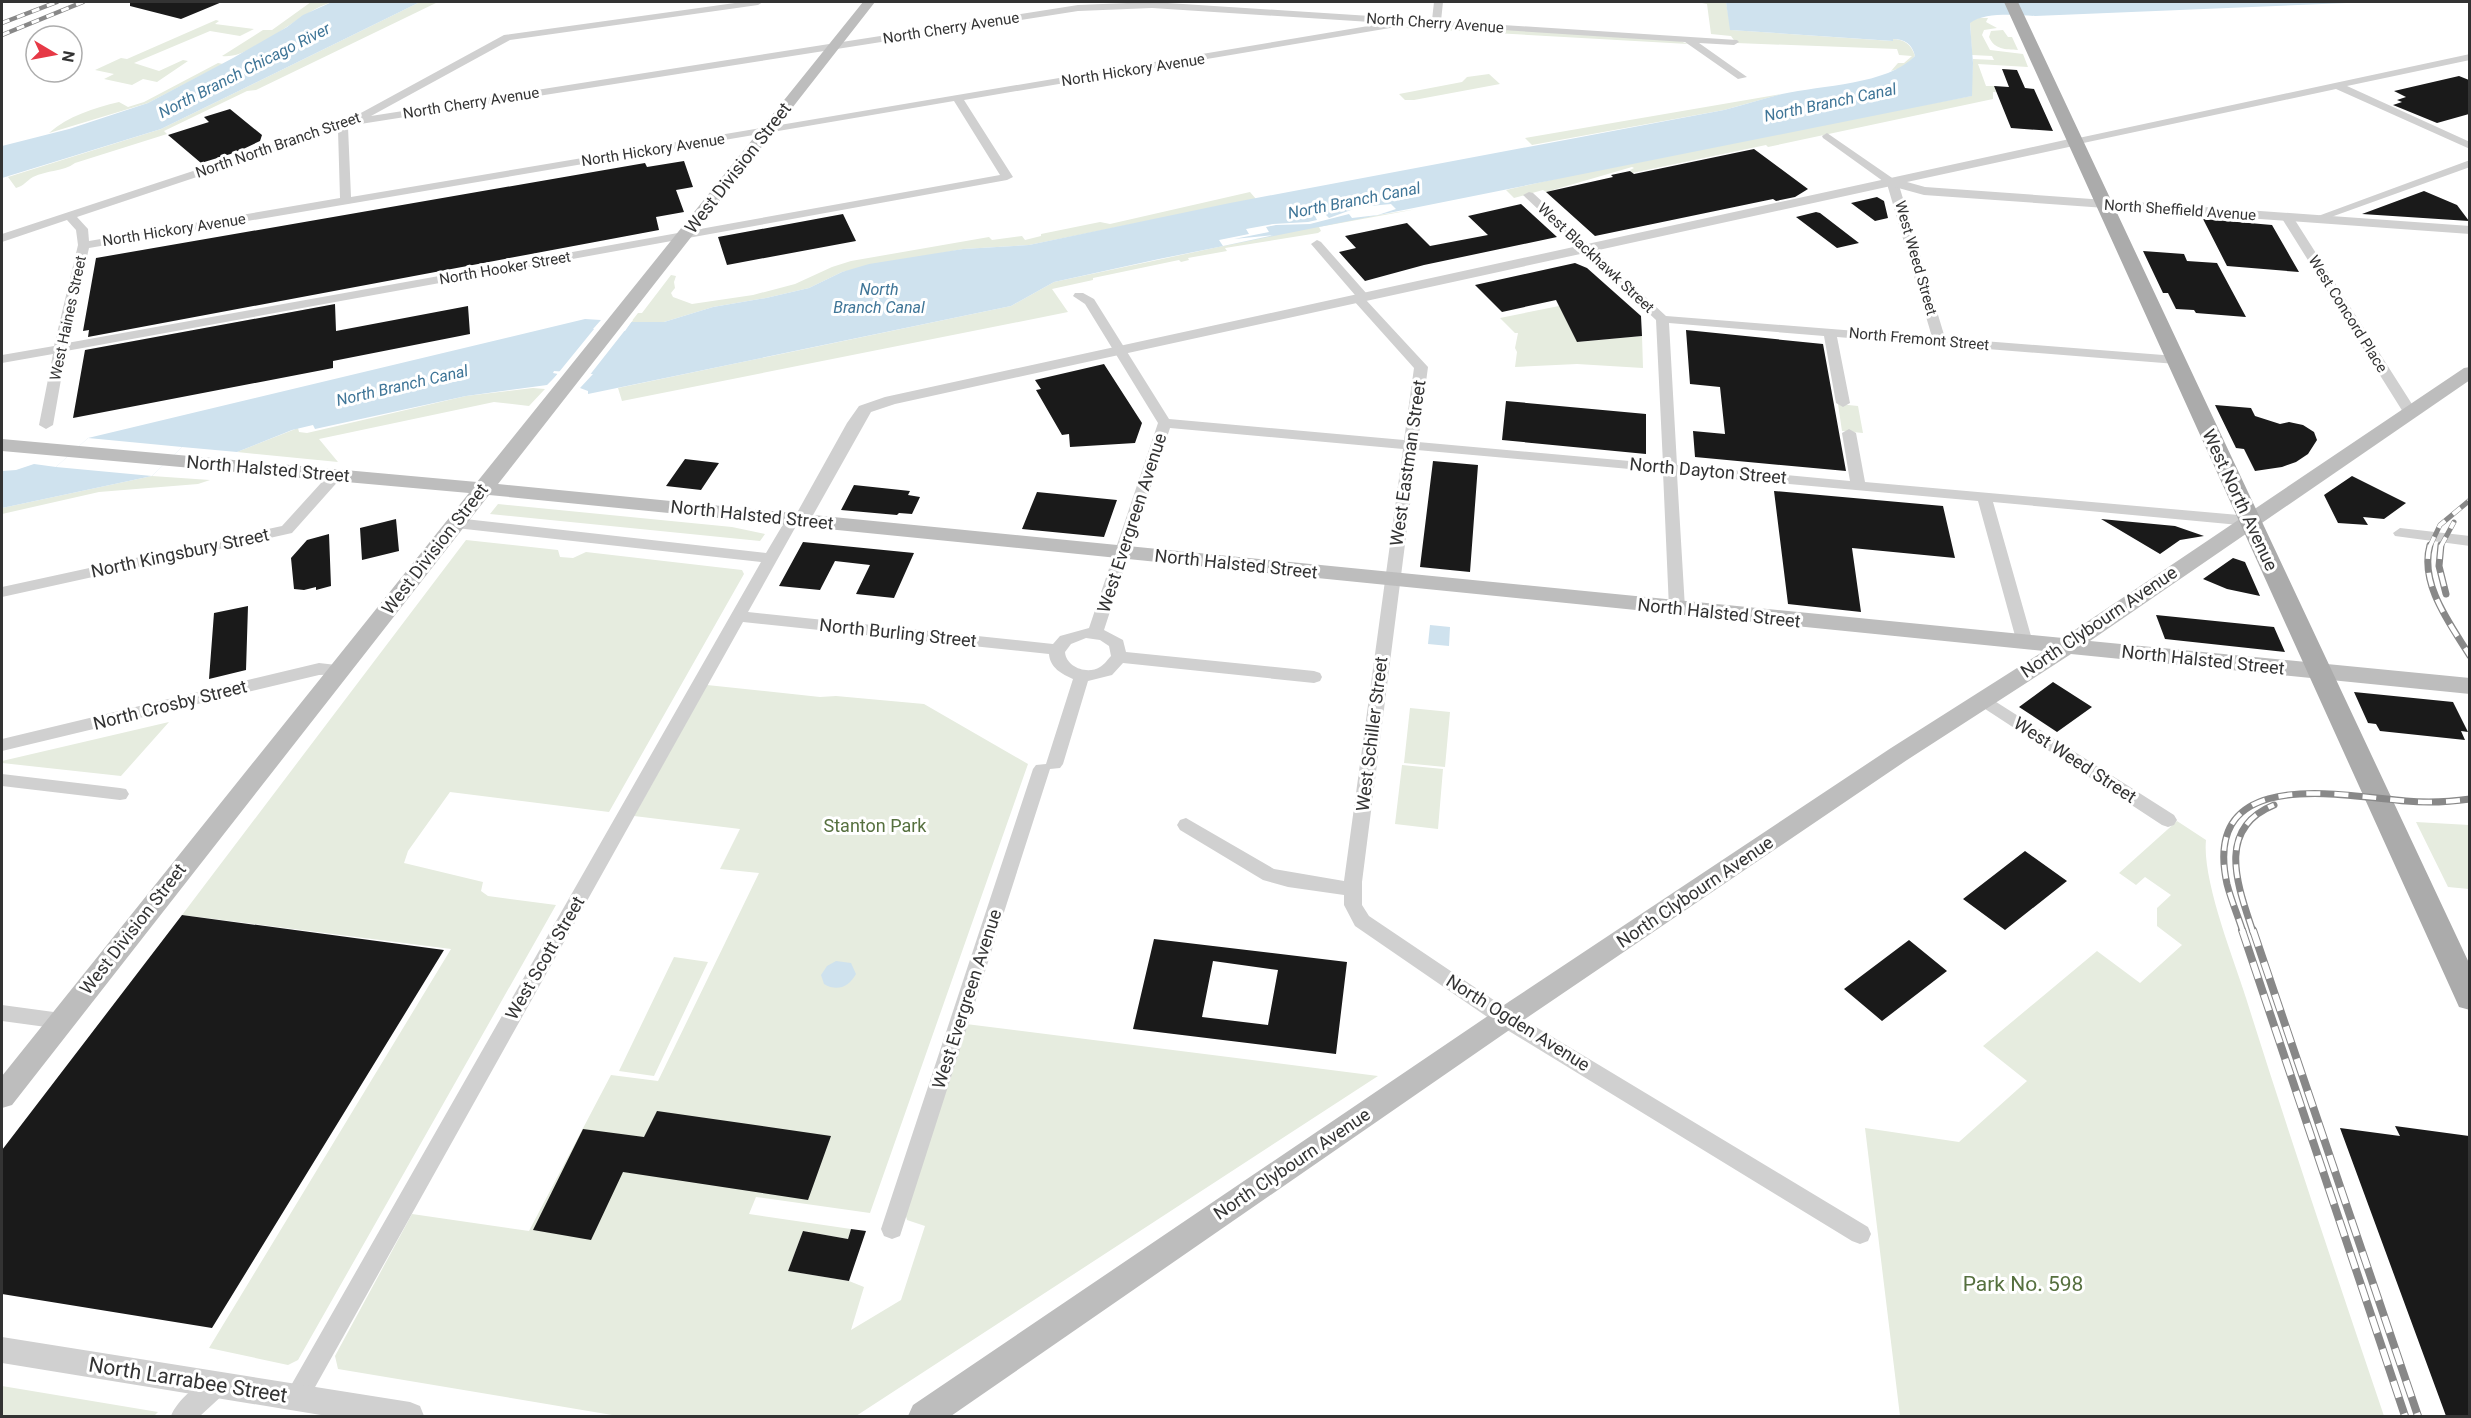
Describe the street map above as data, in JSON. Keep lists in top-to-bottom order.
{
  "streets": {
    "main road": [
      "West Division Street",
      "North Halsted Street",
      "West North Avenue",
      "North Clybourn Avenue"
    ],
    "street": [
      "North Cherry Avenue",
      "North Hickory Avenue",
      "North North Branch Street",
      "North Sheffield Avenue",
      "West Blackhawk Street",
      "West Weed Street",
      "North Hooker Street",
      "West Concord Place",
      "West Haines Street",
      "North Fremont Street",
      "West Eastman Street",
      "North Dayton Street",
      "West Evergreen Avenue",
      "North Kingsbury Street",
      "North Burling Street",
      "North Crosby Street",
      "West Schiller Street",
      "West Scott Street",
      "North Ogden Avenue",
      "North Larrabee Street"
    ]
  },
  "crossings": [
    ["North Cherry Avenue", "North Hickory Avenue"],
    ["North Cherry Avenue", "North North Branch Street"],
    ["North Cherry Avenue", "West Division Street"],
    ["North Hickory Avenue", "West Division Street"],
    ["North Hickory Avenue", "North Hooker Street"],
    ["North Hickory Avenue", "West Haines Street"],
    ["North North Branch Street", "West Haines Street"],
    ["West Division Street", "North Hooker Street"],
    ["West Division Street", "North Halsted Street"],
    ["West Division Street", "North Crosby Street"],
    ["North Sheffield Avenue", "West Weed Street"],
    ["North Sheffield Avenue", "West Concord Place"],
    ["North Sheffield Avenue", "West North Avenue"],
    ["West Blackhawk Street", "North Fremont Street"],
    ["West Blackhawk Street", "North Halsted Street"],
    ["West Blackhawk Street", "North Dayton Street"],
    ["West Weed Street", "North Fremont Street"],
    ["West Weed Street", "North Clybourn Avenue"],
    ["North Hooker Street", "West Haines Street"],
    ["West Concord Place", "North Clybourn Avenue"],
    ["North Fremont Street", "West North Avenue"],
    ["West Eastman Street", "North Halsted Street"],
    ["West Eastman Street", "North Dayton Street"],
    ["West Eastman Street", "West Schiller Street"],
    ["North Halsted Street", "West North Avenue"],
    ["North Halsted Street", "West Evergreen Avenue"],
    ["North Halsted Street", "North Kingsbury Street"],
    ["North Halsted Street", "North Clybourn Avenue"],
    ["North Halsted Street", "West Schiller Street"],
    ["North Halsted Street", "West Scott Street"],
    ["North Dayton Street", "West North Avenue"],
    ["North Dayton Street", "West Evergreen Avenue"],
    ["North Dayton Street", "North Clybourn Avenue"],
    ["West North Avenue", "North Clybourn Avenue"],
    ["West Evergreen Avenue", "North Burling Street"],
    ["West Evergreen Avenue", "West Scott Street"],
    ["North Clybourn Avenue", "North Ogden Avenue"],
    ["North Burling Street", "West Scott Street"],
    ["West Schiller Street", "North Ogden Avenue"],
    ["West Scott Street", "North Larrabee Street"]
  ],
  "water": ["North Branch Chicago River", "North Branch Canal"],
  "parks": ["Stanton Park", "Park No. 598"],
  "north": "right"
}
